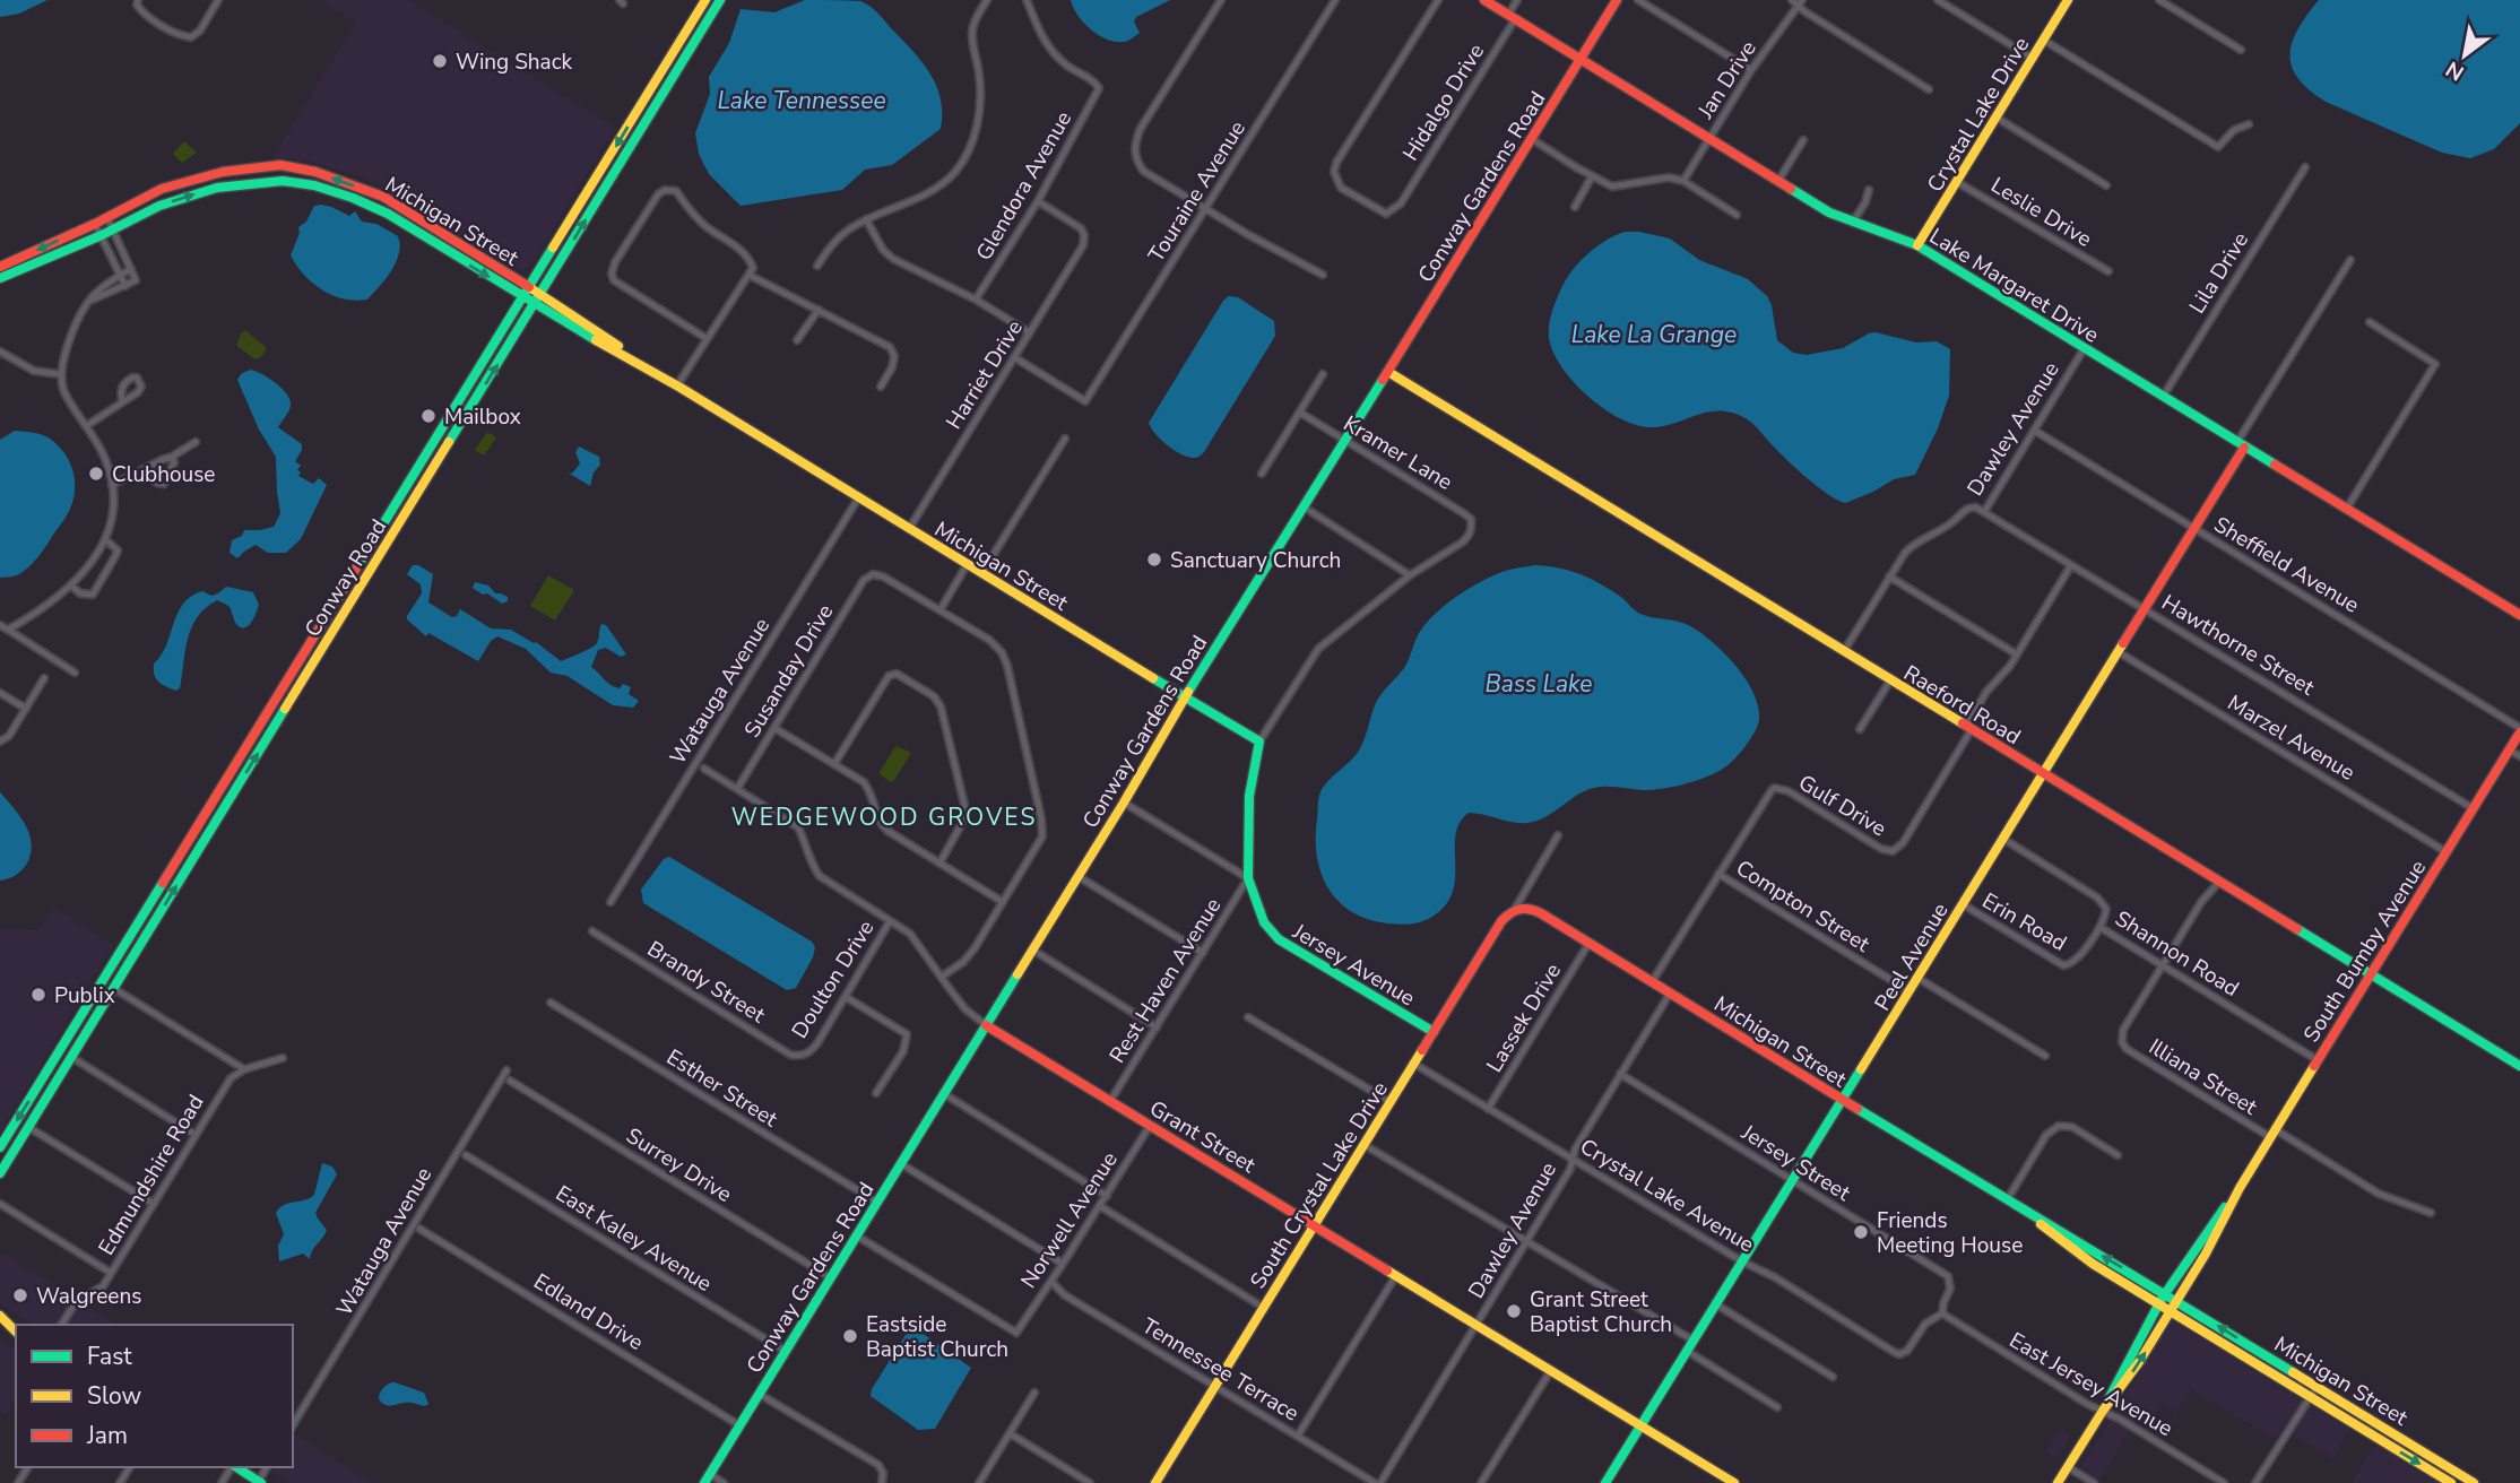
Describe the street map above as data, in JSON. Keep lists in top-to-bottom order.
{
  "streets": {
    "street": [
      "Jan Drive",
      "Hidalgo Drive",
      "Crystal Lake Drive",
      "Glendora Avenue",
      "Conway Gardens Road",
      "Touraine Avenue",
      "Leslie Drive",
      "Michigan Street",
      "Lila Drive",
      "Lake Margaret Drive",
      "Harriet Drive",
      "Dawley Avenue",
      "Kramer Lane",
      "Sheffield Avenue",
      "Conway Road",
      "Hawthorne Street",
      "Susanday Drive",
      "Watauga Avenue",
      "Raeford Road",
      "Marzel Avenue",
      "Gulf Drive",
      "Compton Street",
      "Erin Road",
      "South Bumby Avenue",
      "Shannon Road",
      "Peel Avenue",
      "Jersey Avenue",
      "Doulton Drive",
      "Rest Haven Avenue",
      "Brandy Street",
      "Lassek Drive",
      "Illiana Street",
      "Esther Street",
      "Grant Street",
      "Jersey Street",
      "Surrey Drive",
      "Edmundshire Road",
      "South Crystal Lake Drive",
      "Crystal Lake Avenue",
      "Norwell Avenue",
      "East Kaley Avenue",
      "Edland Drive",
      "Tennessee Terrace",
      "East Jersey Avenue"
    ]
  },
  "crossings": [
    ["Jan Drive", "Lake Margaret Drive"],
    ["Hidalgo Drive", "Lake Margaret Drive"],
    ["Crystal Lake Drive", "Leslie Drive"],
    ["Crystal Lake Drive", "Lake Margaret Drive"],
    ["Glendora Avenue", "Harriet Drive"],
    ["Conway Gardens Road", "Michigan Street"],
    ["Conway Gardens Road", "Lake Margaret Drive"],
    ["Conway Gardens Road", "Kramer Lane"],
    ["Conway Gardens Road", "Raeford Road"],
    ["Conway Gardens Road", "Esther Street"],
    ["Conway Gardens Road", "Grant Street"],
    ["Conway Gardens Road", "Surrey Drive"],
    ["Conway Gardens Road", "Norwell Avenue"],
    ["Conway Gardens Road", "East Kaley Avenue"],
    ["Conway Gardens Road", "Edland Drive"],
    ["Touraine Avenue", "Harriet Drive"],
    ["Michigan Street", "Harriet Drive"],
    ["Michigan Street", "Dawley Avenue"],
    ["Michigan Street", "Conway Road"],
    ["Michigan Street", "Watauga Avenue"],
    ["Michigan Street", "South Bumby Avenue"],
    ["Michigan Street", "Peel Avenue"],
    ["Michigan Street", "Lassek Drive"],
    ["Michigan Street", "South Crystal Lake Drive"],
    ["Lila Drive", "Lake Margaret Drive"],
    ["Lake Margaret Drive", "Dawley Avenue"],
    ["Lake Margaret Drive", "Peel Avenue"],
    ["Dawley Avenue", "Sheffield Avenue"],
    ["Dawley Avenue", "Hawthorne Street"],
    ["Dawley Avenue", "Raeford Road"],
    ["Dawley Avenue", "Grant Street"],
    ["Dawley Avenue", "Jersey Street"],
    ["Dawley Avenue", "Crystal Lake Avenue"],
    ["Sheffield Avenue", "South Bumby Avenue"],
    ["Sheffield Avenue", "Peel Avenue"],
    ["Hawthorne Street", "South Bumby Avenue"],
    ["Hawthorne Street", "Peel Avenue"],
    ["Susanday Drive", "Grant Street"],
    ["Raeford Road", "Gulf Drive"],
    ["Raeford Road", "South Bumby Avenue"],
    ["Raeford Road", "Peel Avenue"],
    ["Marzel Avenue", "South Bumby Avenue"],
    ["Marzel Avenue", "Peel Avenue"],
    ["Gulf Drive", "Compton Street"],
    ["Compton Street", "Peel Avenue"],
    ["Erin Road", "Shannon Road"],
    ["Erin Road", "Peel Avenue"],
    ["South Bumby Avenue", "Shannon Road"],
    ["South Bumby Avenue", "Illiana Street"],
    ["South Bumby Avenue", "East Jersey Avenue"],
    ["Shannon Road", "Peel Avenue"],
    ["Shannon Road", "Illiana Street"],
    ["Peel Avenue", "Grant Street"],
    ["Peel Avenue", "Jersey Street"],
    ["Peel Avenue", "Crystal Lake Avenue"],
    ["Jersey Avenue", "Rest Haven Avenue"],
    ["Jersey Avenue", "South Crystal Lake Drive"],
    ["Doulton Drive", "Brandy Street"],
    ["Doulton Drive", "Grant Street"],
    ["Rest Haven Avenue", "Grant Street"],
    ["Lassek Drive", "Crystal Lake Avenue"],
    ["Grant Street", "South Crystal Lake Drive"],
    ["Grant Street", "Norwell Avenue"],
    ["Jersey Street", "Crystal Lake Avenue"],
    ["Jersey Street", "East Jersey Avenue"],
    ["South Crystal Lake Drive", "Crystal Lake Avenue"],
    ["South Crystal Lake Drive", "Tennessee Terrace"],
    ["Crystal Lake Avenue", "East Jersey Avenue"],
    ["Norwell Avenue", "Tennessee Terrace"]
  ],
  "districts": ["WEDGEWOOD GROVES"],
  "water": ["Lake Tennessee", "Lake La Grange", "Bass Lake"],
  "places": [
    "Wing Shack",
    "Mailbox",
    "Clubhouse",
    "Sanctuary Church",
    "Publix",
    "Friends Meeting House",
    "Walgreens",
    "Grant Street Baptist Church",
    "Eastside Baptist Church"
  ],
  "legend": ["Fast", "Slow", "Jam"],
  "north": "bottom left"
}
